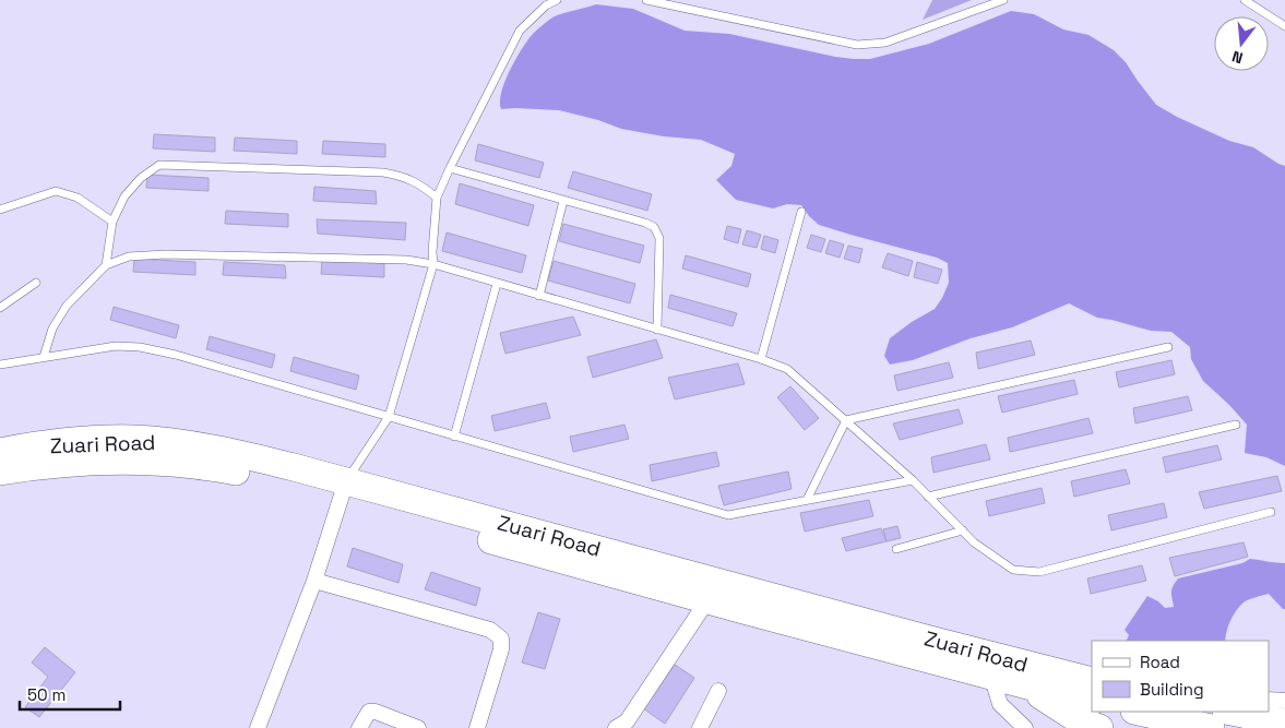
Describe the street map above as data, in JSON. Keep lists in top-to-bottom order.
{
  "streets": {
    "highway": ["Zuari Road"]
  },
  "legend": ["Road", "Building"],
  "scale_bar": "50 m",
  "north": "bottom"
}
